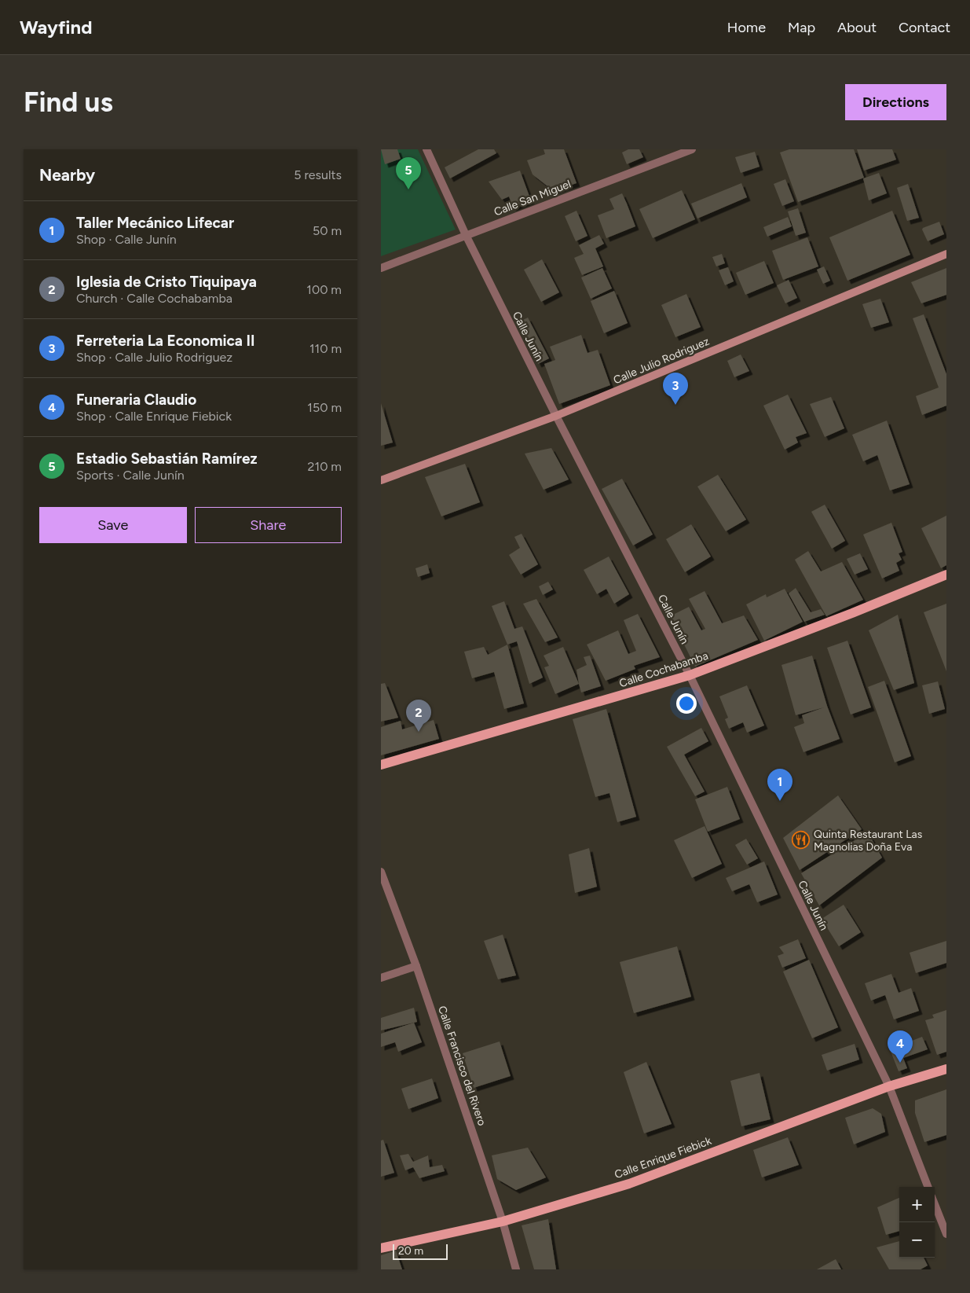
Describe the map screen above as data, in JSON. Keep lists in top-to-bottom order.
{
  "streets": {
    "main road": ["Calle Julio Rodriguez", "Calle Cochabamba", "Calle Enrique Fiebick"],
    "street": ["Calle San Miguel", "Calle Junín", "Calle Francisco del Rivero"]
  },
  "crossings": [
    ["Calle San Miguel", "Calle Junín"],
    ["Calle Junín", "Calle Julio Rodriguez"],
    ["Calle Junín", "Calle Cochabamba"],
    ["Calle Junín", "Calle Enrique Fiebick"],
    ["Calle Francisco del Rivero", "Calle Enrique Fiebick"]
  ],
  "places": {
    "restaurant": ["Quinta Restaurant Las Magnolias Doña Eva"]
  },
  "scale_bar": "20 m",
  "page": {
    "header": "Wayfind",
    "nav": [
      "Home",
      "Map",
      "About",
      "Contact"
    ],
    "buttons": [
      "Directions",
      ["Save", "Share"]
    ],
    "title": "Find us",
    "heading": ["Nearby", "5 results"],
    "pins": [
      "5",
      "3",
      "2",
      "1",
      "4"
    ],
    "list": [
      {
        "mark": "1",
        "name": "Taller Mecánico Lifecar",
        "note": "Shop · Calle Junín",
        "value": "50 m"
      },
      {
        "mark": "2",
        "name": "Iglesia de Cristo Tiquipaya",
        "note": "Church · Calle Cochabamba",
        "value": "100 m"
      },
      {
        "mark": "3",
        "name": "Ferreteria La Economica II",
        "note": "Shop · Calle Julio Rodriguez",
        "value": "110 m"
      },
      {
        "mark": "4",
        "name": "Funeraria Claudio",
        "note": "Shop · Calle Enrique Fiebick",
        "value": "150 m"
      },
      {
        "mark": "5",
        "name": "Estadio Sebastián Ramírez",
        "note": "Sports · Calle Junín",
        "value": "210 m"
      }
    ],
    "map_buttons": ["+", "−"],
    "scale": "20 m"
  }
}
